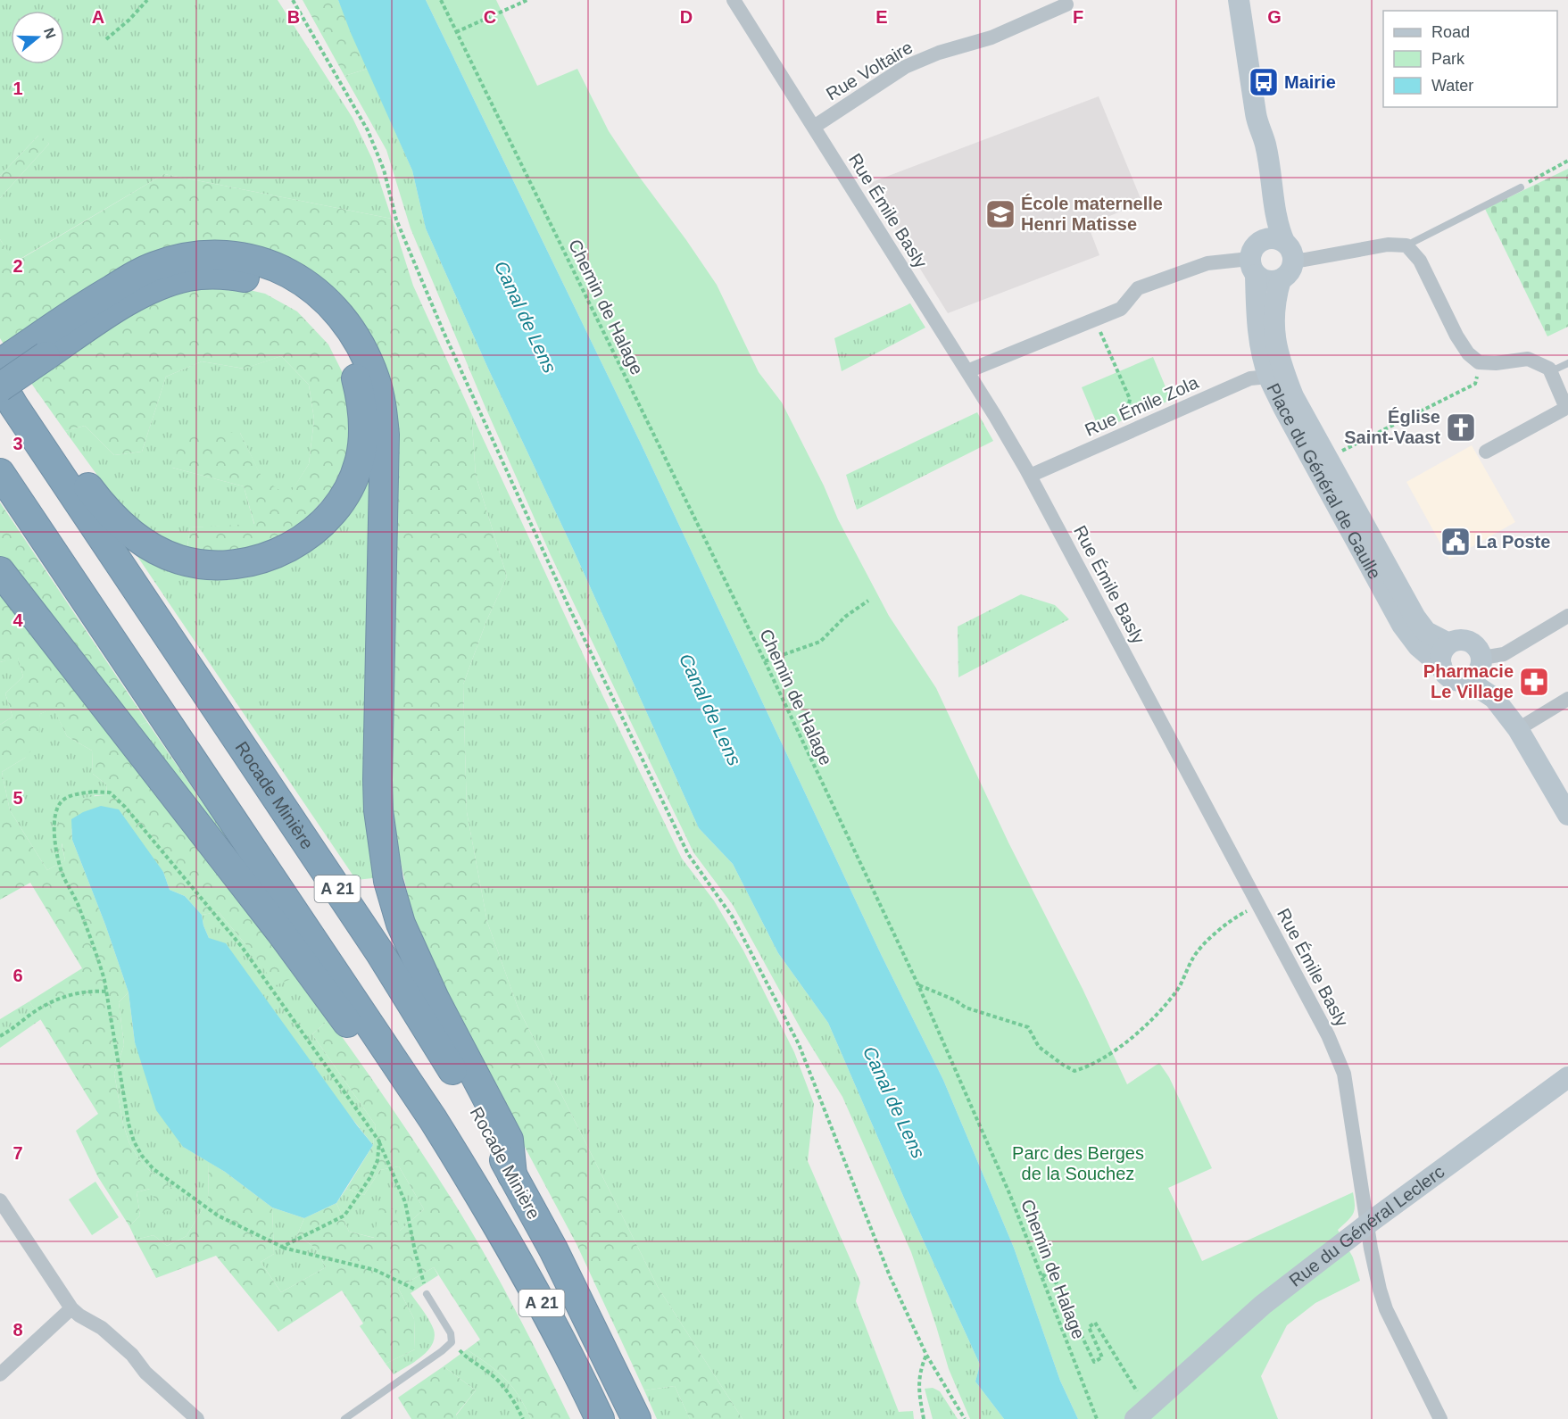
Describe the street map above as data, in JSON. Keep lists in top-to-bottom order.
{
  "streets": {
    "highway": ["Rocade Minière", "A 21"],
    "street": [
      "Rue Voltaire",
      "Rue Émile Basly",
      "Rue Émile Zola",
      "Place du Général de Gaulle",
      "Rue du Général Leclerc"
    ],
    "path": ["Chemin de Halage"]
  },
  "crossings": [
    ["Rue Voltaire", "Rue Émile Basly"],
    ["Rue Émile Basly", "Rue Émile Zola"],
    ["Rue Émile Basly", "Rue du Général Leclerc"],
    ["Rue Émile Zola", "Place du Général de Gaulle"]
  ],
  "water": ["Canal de Lens"],
  "parks": ["Parc des Berges de la Souchez"],
  "places": {
    "bus stop": ["Mairie"],
    "school or university": ["École maternelle Henri Matisse"],
    "church": ["Église Saint-Vaast"],
    "public building": ["La Poste"],
    "pharmacy": ["Pharmacie Le Village"]
  },
  "legend": ["Road", "Park", "Water"],
  "north": "right",
  "grid": {
    "columns": [
      "A",
      "B",
      "C",
      "D",
      "E",
      "F",
      "G"
    ],
    "rows": [
      "1",
      "2",
      "3",
      "4",
      "5",
      "6",
      "7",
      "8"
    ]
  }
}
